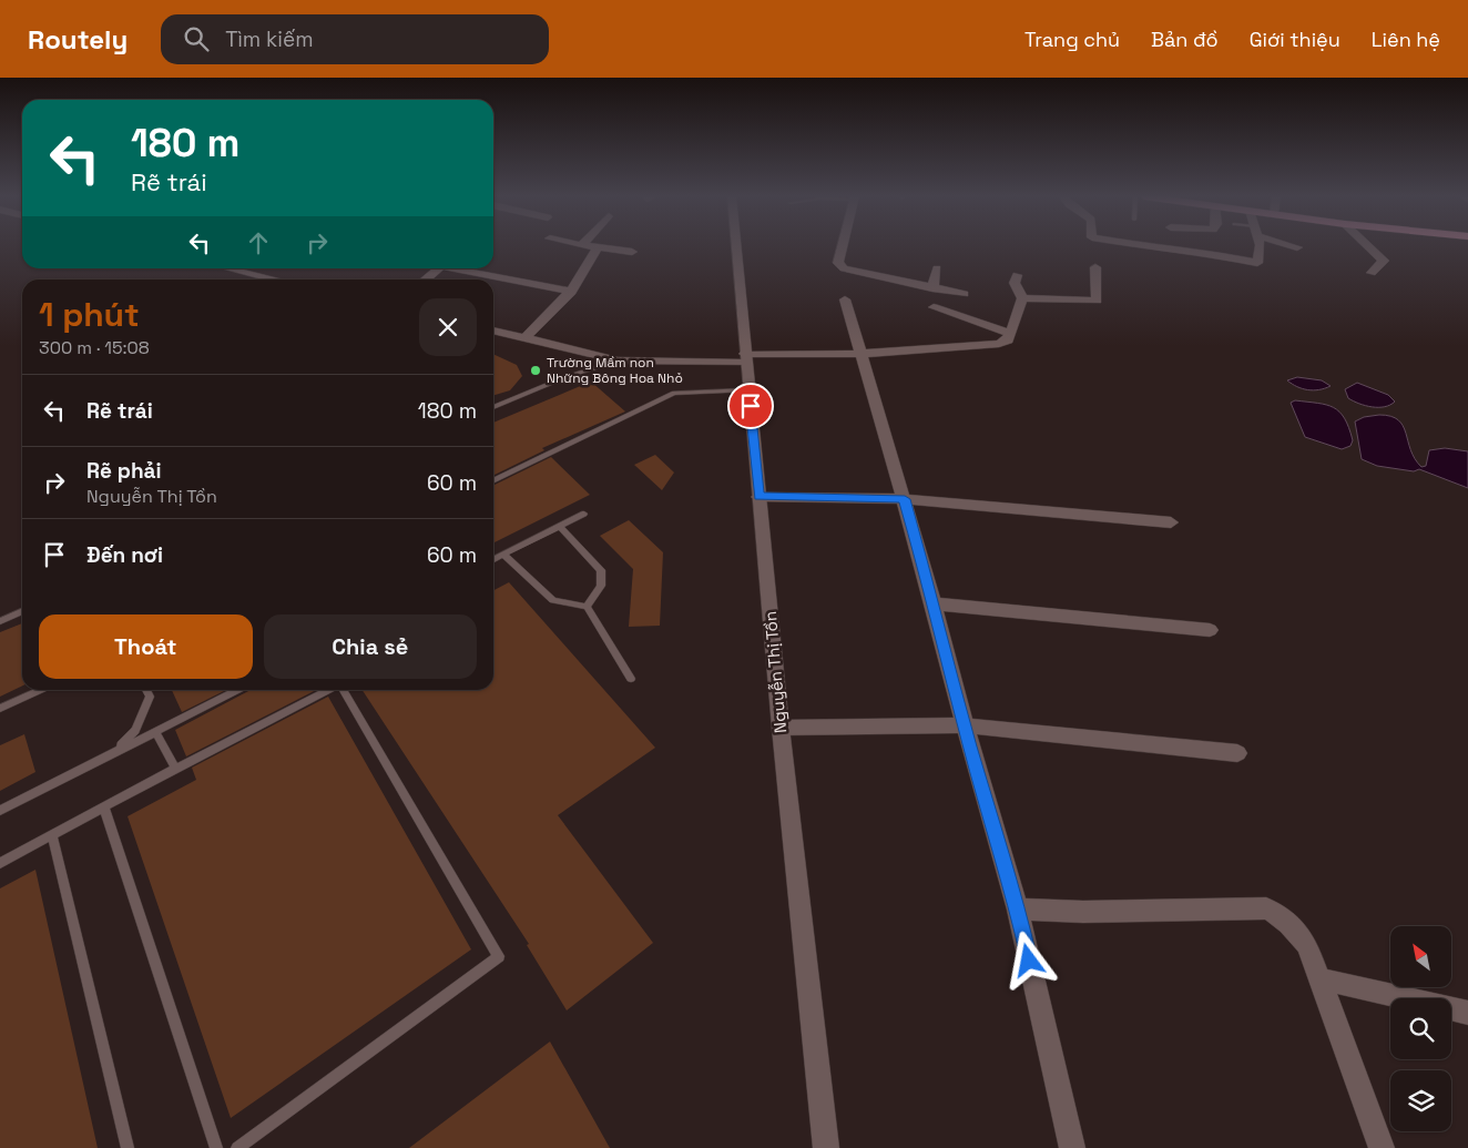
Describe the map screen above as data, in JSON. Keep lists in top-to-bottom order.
{
  "streets": {
    "street": ["Nguyễn Thị Tồn"]
  },
  "places": ["Trường Mầm non Những Bông Hoa Nhỏ"],
  "north": "top left",
  "page": {
    "header": "Routely",
    "search": "Tìm kiếm",
    "nav": [
      "Trang chủ",
      "Bản đồ",
      "Giới thiệu",
      "Liên hệ"
    ],
    "turn": ["180 m", "Rẽ trái"],
    "heading": ["1 phút", "300 m · 15:08"],
    "list": [
      {
        "name": "Rẽ trái",
        "value": "180 m"
      },
      {
        "name": "Rẽ phải",
        "note": "Nguyễn Thị Tồn",
        "value": "60 m"
      },
      {
        "name": "Đến nơi",
        "value": "60 m"
      }
    ],
    "buttons": ["Thoát", "Chia sẻ"]
  }
}
